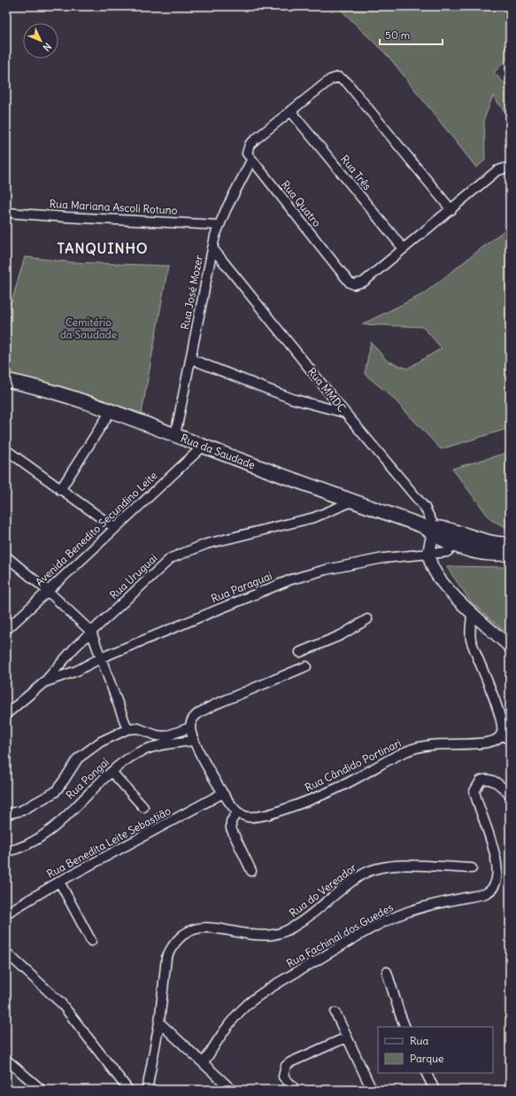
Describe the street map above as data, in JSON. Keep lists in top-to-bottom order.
{
  "streets": {
    "main road": ["Rua da Saudade"],
    "street": [
      "Rua Três",
      "Rua Quatro",
      "Rua Mariana Ascoli Rotuno",
      "Rua José Mozer",
      "Rua MMDC",
      "Avenida Benedito Secundino Leite",
      "Rua Uruguai",
      "Rua Paraguai",
      "Rua Cândido Portinari",
      "Rua Pongaí",
      "Rua Benedita Leite Sebastião",
      "Rua do Vereador",
      "Rua Fachinal dos Guedes"
    ]
  },
  "crossings": [
    ["Rua Três", "Rua Quatro"],
    ["Rua Quatro", "Rua José Mozer"],
    ["Rua Mariana Ascoli Rotuno", "Rua José Mozer"],
    ["Rua José Mozer", "Rua MMDC"],
    ["Rua José Mozer", "Rua da Saudade"],
    ["Rua MMDC", "Rua da Saudade"],
    ["Rua da Saudade", "Avenida Benedito Secundino Leite"],
    ["Rua da Saudade", "Rua Uruguai"],
    ["Rua Uruguai", "Rua Paraguai"]
  ],
  "districts": ["TANQUINHO"],
  "parks": ["Cemitério da Saudade"],
  "legend": ["Rua", "Parque"],
  "scale_bar": "50 m",
  "north": "bottom right"
}
